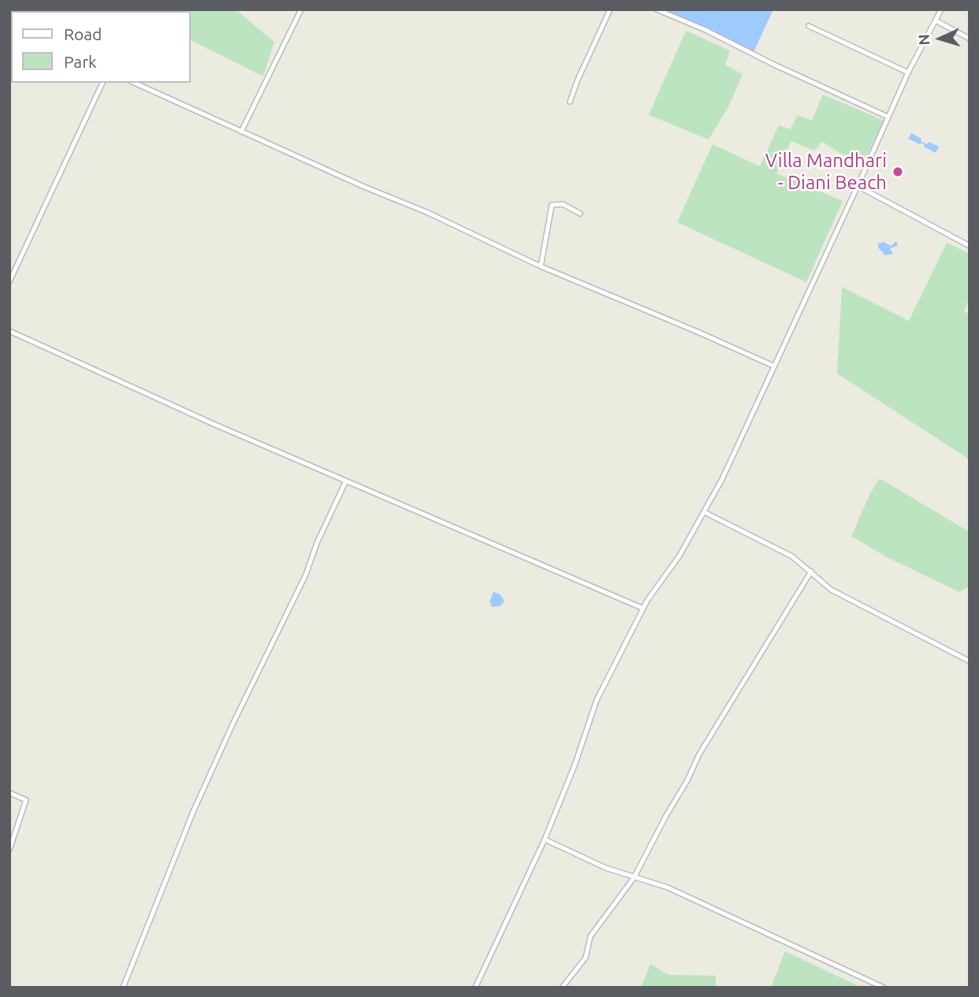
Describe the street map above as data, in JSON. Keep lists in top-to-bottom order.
{
  "places": ["Villa Mandhari - Diani Beach"],
  "legend": ["Road", "Park"],
  "north": "left"
}
